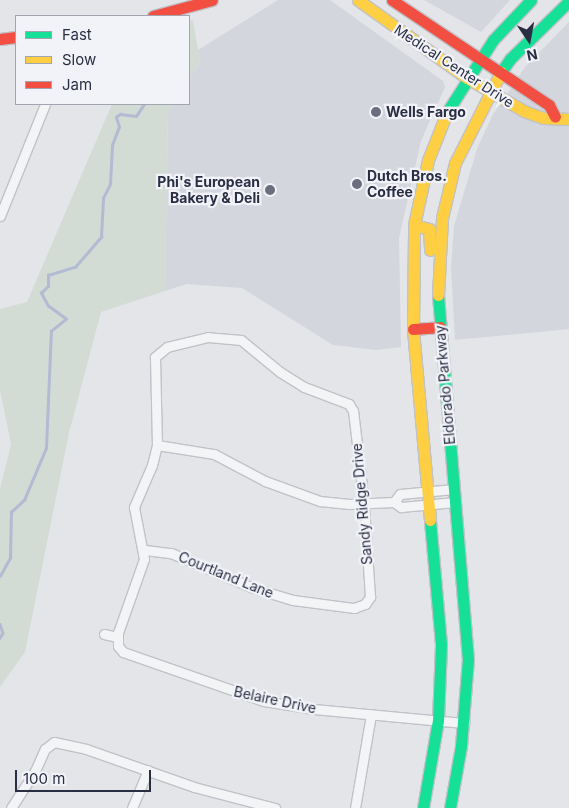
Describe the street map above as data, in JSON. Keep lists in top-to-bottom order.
{
  "streets": {
    "main road": ["Medical Center Drive", "Eldorado Parkway"],
    "street": ["Sandy Ridge Drive", "Courtland Lane", "Belaire Drive"]
  },
  "crossings": [
    ["Medical Center Drive", "Eldorado Parkway"],
    ["Eldorado Parkway", "Belaire Drive"],
    ["Sandy Ridge Drive", "Courtland Lane"]
  ],
  "places": ["Wells Fargo", "Dutch Bros. Coffee", "Phi's European Bakery & Deli"],
  "legend": ["Fast", "Slow", "Jam"],
  "scale_bar": "100 m",
  "north": "bottom"
}
